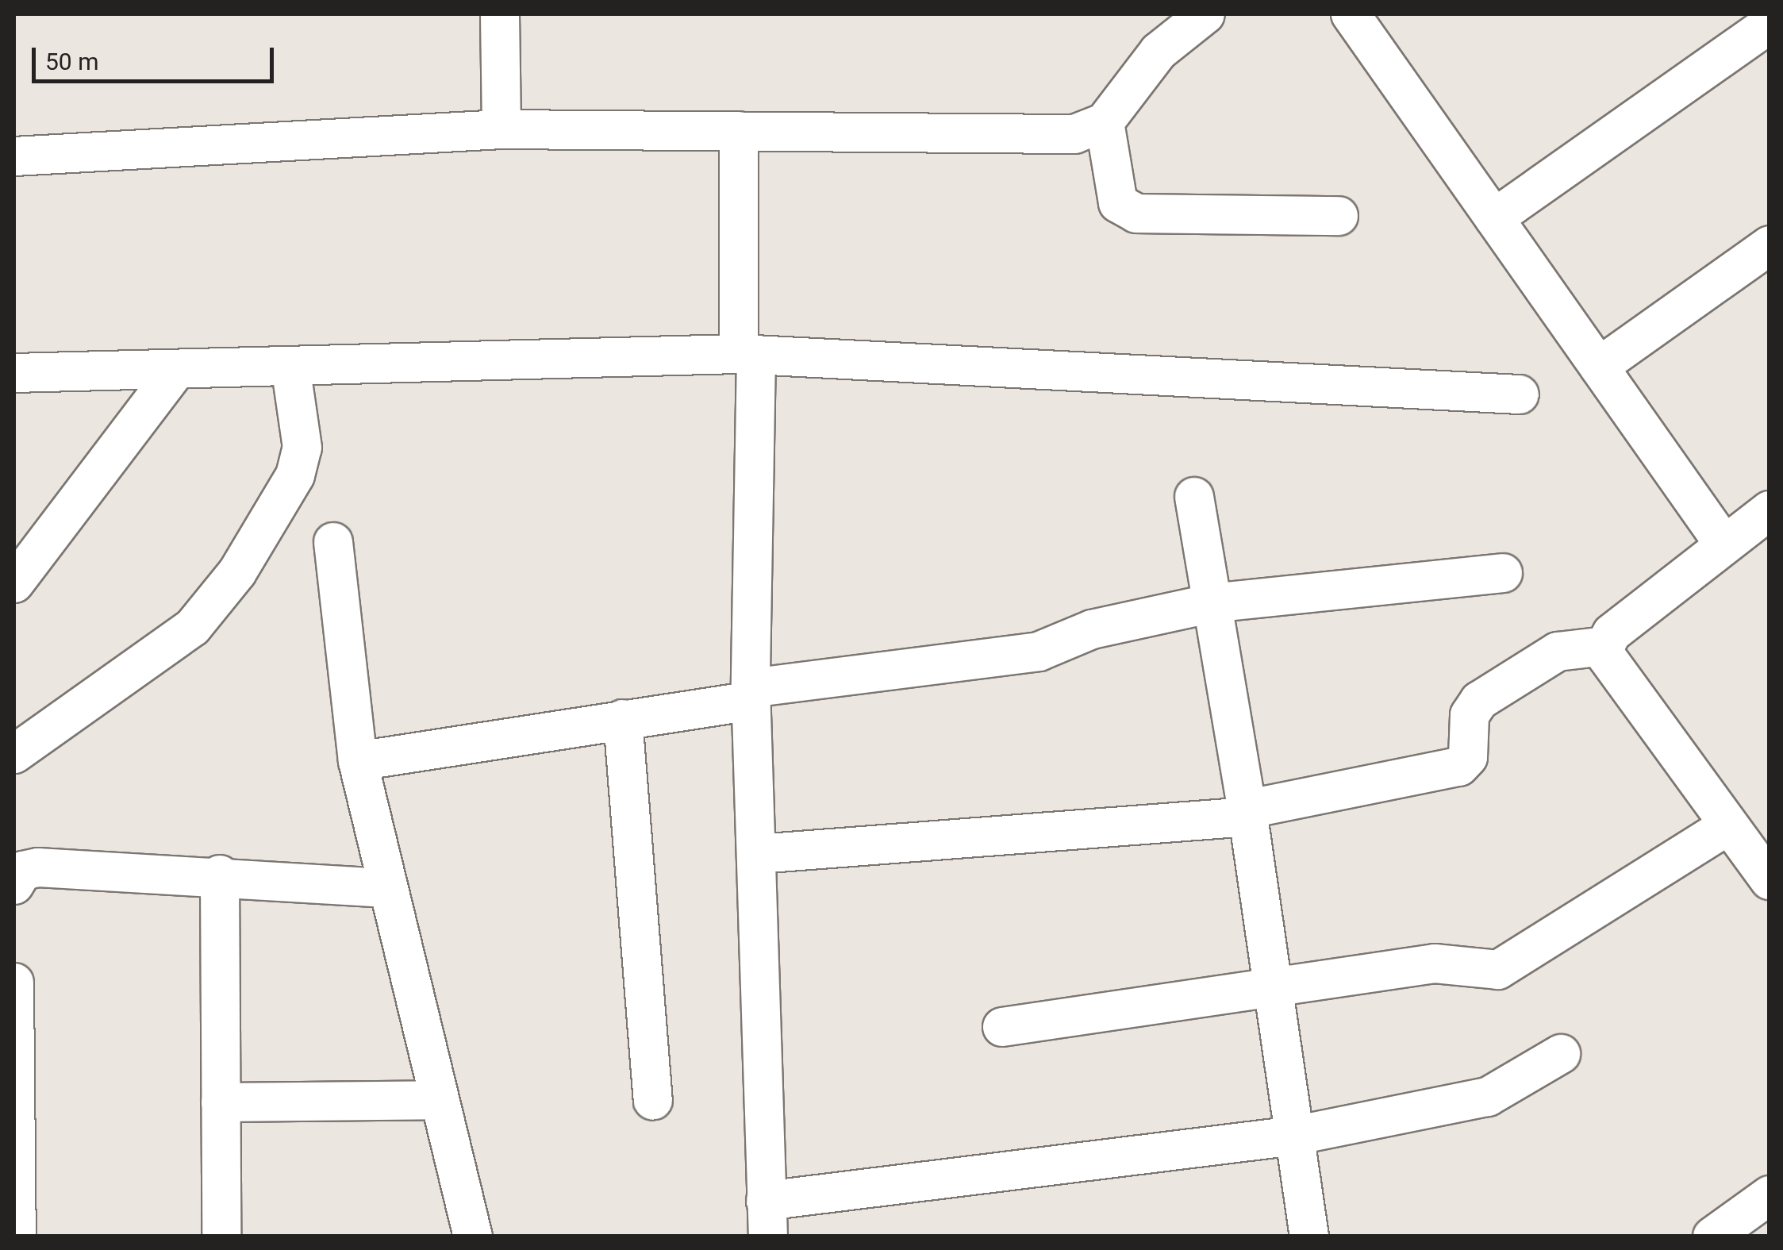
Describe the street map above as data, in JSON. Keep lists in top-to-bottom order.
{
  "scale_bar": "50 m"
}
